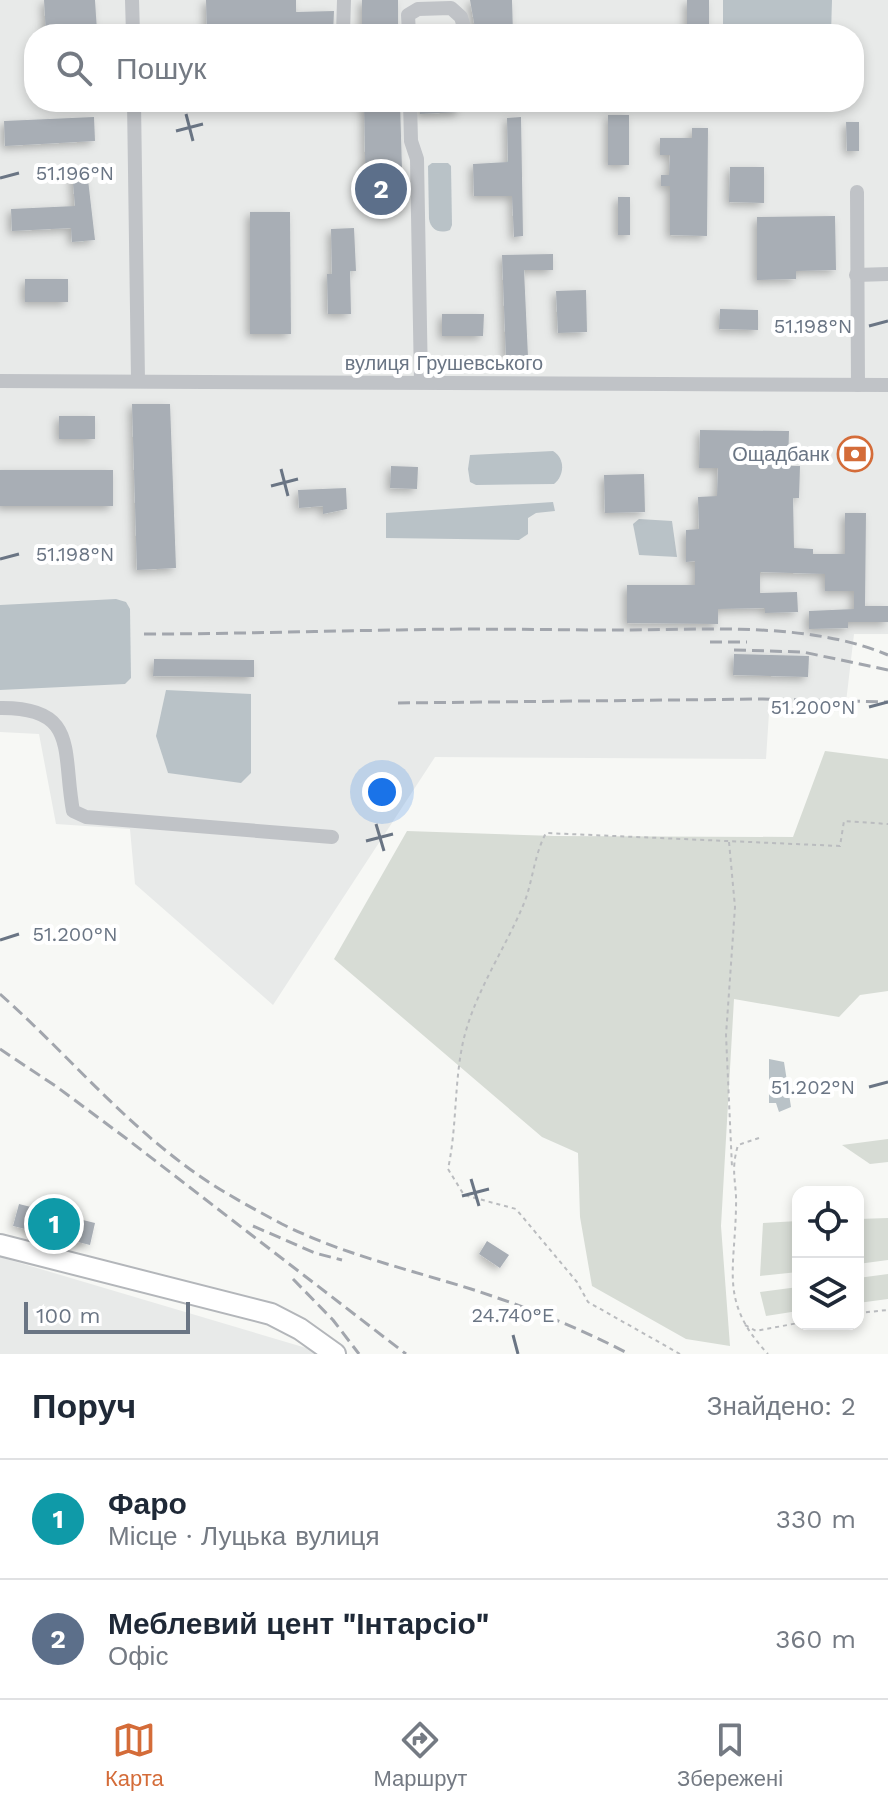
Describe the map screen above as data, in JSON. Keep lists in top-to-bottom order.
{
  "streets": {
    "street": ["вулиця Грушевського"]
  },
  "places": {
    "bank": ["Ощадбанк"]
  },
  "scale_bar": "100 m",
  "page": {
    "search": "Пошук",
    "pins": ["2", "1"],
    "scale": "100 m",
    "heading": ["Поруч", "Знайдено: 2"],
    "list": [
      {
        "mark": "1",
        "name": "Фаро",
        "note": "Місце · Луцька вулиця",
        "value": "330 m"
      },
      {
        "mark": "2",
        "name": "Меблевий цент \"Інтарсіо\"",
        "note": "Офіс",
        "value": "360 m"
      }
    ],
    "nav": ["Карта", "Маршрут", "Збережені"]
  },
  "coordinates": [
    "51.196°N",
    "51.198°N",
    "51.200°N",
    "51.202°N",
    "24.740°E"
  ]
}
